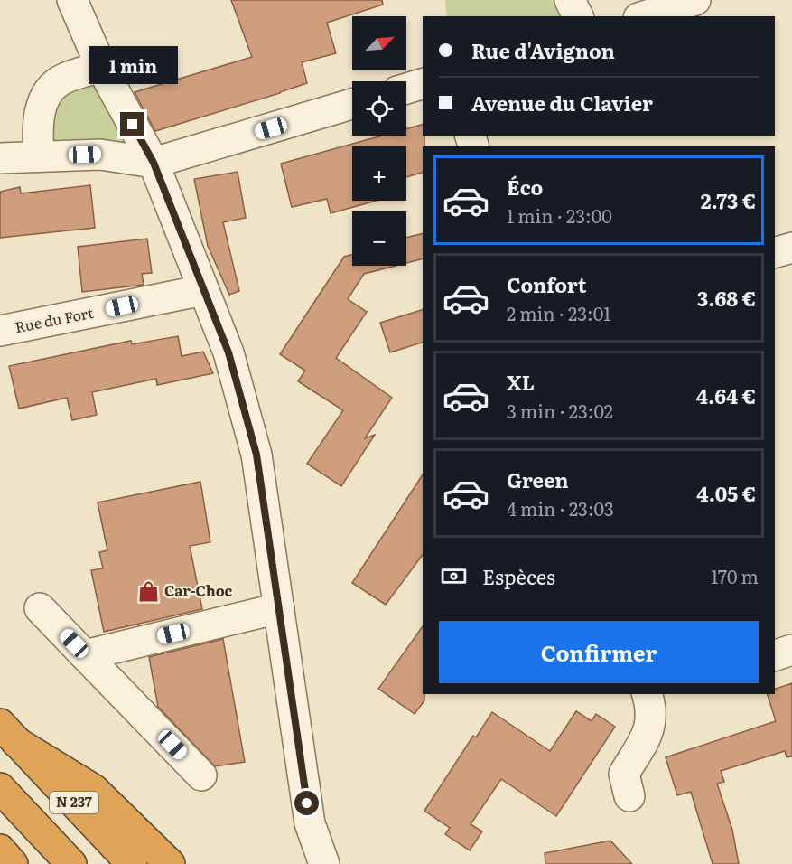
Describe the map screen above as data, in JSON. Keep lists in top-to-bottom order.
{
  "streets": {
    "highway": ["N 237"],
    "street": ["Rue du Fort"]
  },
  "places": {
    "shop": ["Car-Choc"]
  },
  "north": "top right",
  "page": {
    "map_buttons": ["+", "−"],
    "banner": ["Rue d'Avignon", "Avenue du Clavier"],
    "bubble": "1 min",
    "list": [
      {
        "name": "Éco",
        "note": "1 min · 23:00",
        "value": "2.73 €"
      },
      {
        "name": "Confort",
        "note": "2 min · 23:01",
        "value": "3.68 €"
      },
      {
        "name": "XL",
        "note": "3 min · 23:02",
        "value": "4.64 €"
      },
      {
        "name": "Green",
        "note": "4 min · 23:03",
        "value": "4.05 €"
      }
    ],
    "pay": ["Espèces", "170 m"],
    "buttons": "Confirmer"
  }
}
